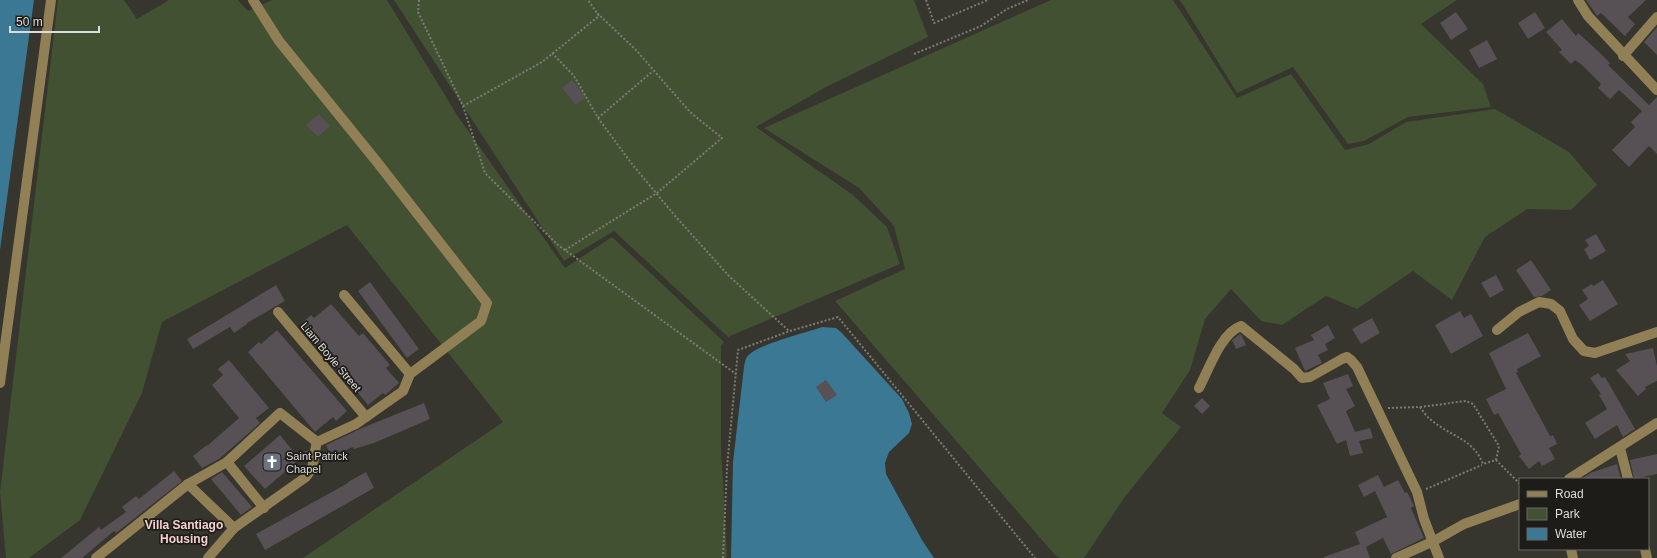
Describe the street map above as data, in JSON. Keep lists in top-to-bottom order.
{
  "streets": {
    "street": ["Liam Boyle Street"]
  },
  "districts": ["Villa Santiago Housing"],
  "places": {
    "church": ["Saint Patrick Chapel"]
  },
  "legend": ["Road", "Park", "Water"],
  "scale_bar": "50 m"
}
